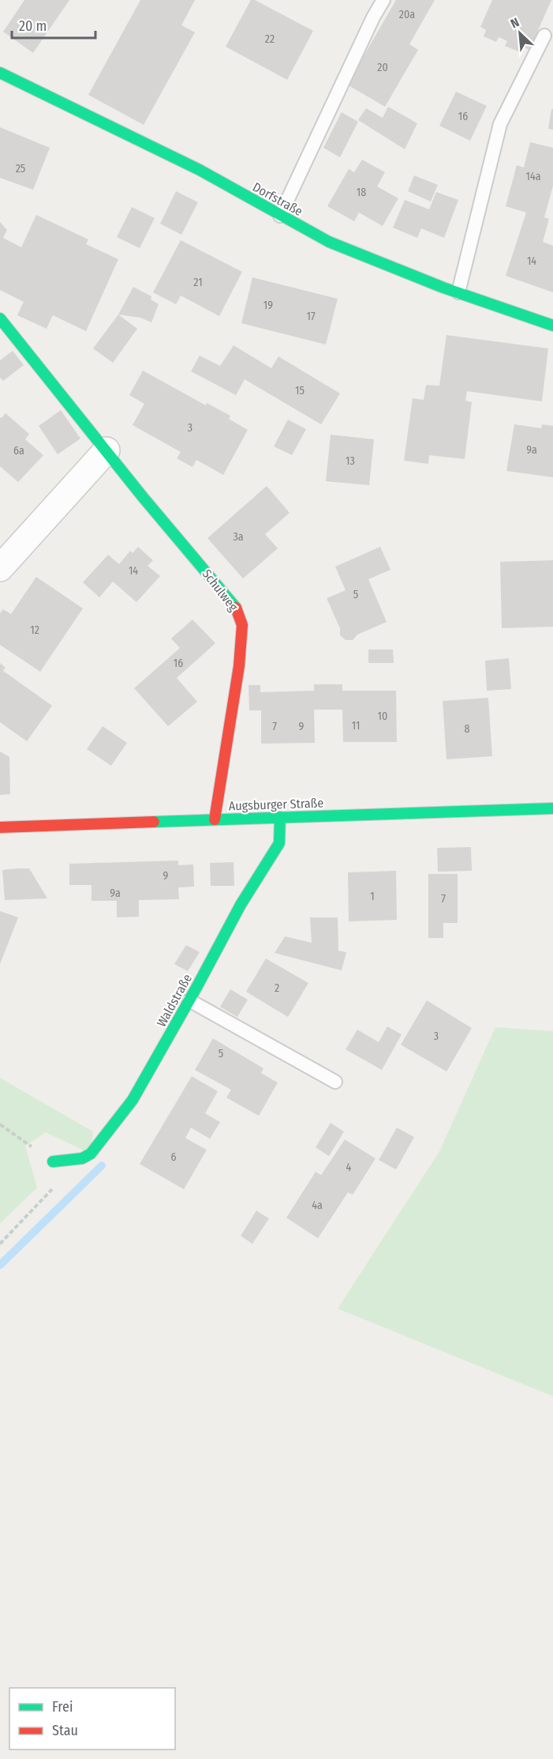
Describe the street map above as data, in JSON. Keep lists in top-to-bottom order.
{
  "streets": {
    "street": [
      "Dorfstraße",
      "Schulweg",
      "Augsburger Straße",
      "Waldstraße"
    ]
  },
  "crossings": [
    ["Schulweg", "Augsburger Straße"],
    ["Augsburger Straße", "Waldstraße"]
  ],
  "house_numbers": [
    "20a",
    "22",
    "20",
    "16",
    "25",
    "14a",
    "18",
    "14",
    "21",
    "19",
    "17",
    "15",
    "3",
    "9a",
    "6a",
    "13",
    "3a",
    "14",
    "5",
    "12",
    "16",
    "10",
    "11",
    "7",
    "9",
    "8",
    "9",
    "9a",
    "1",
    "7",
    "2",
    "3",
    "5",
    "6",
    "4",
    "4a"
  ],
  "legend": ["Frei", "Stau"],
  "scale_bar": "20 m",
  "north": "top left"
}
